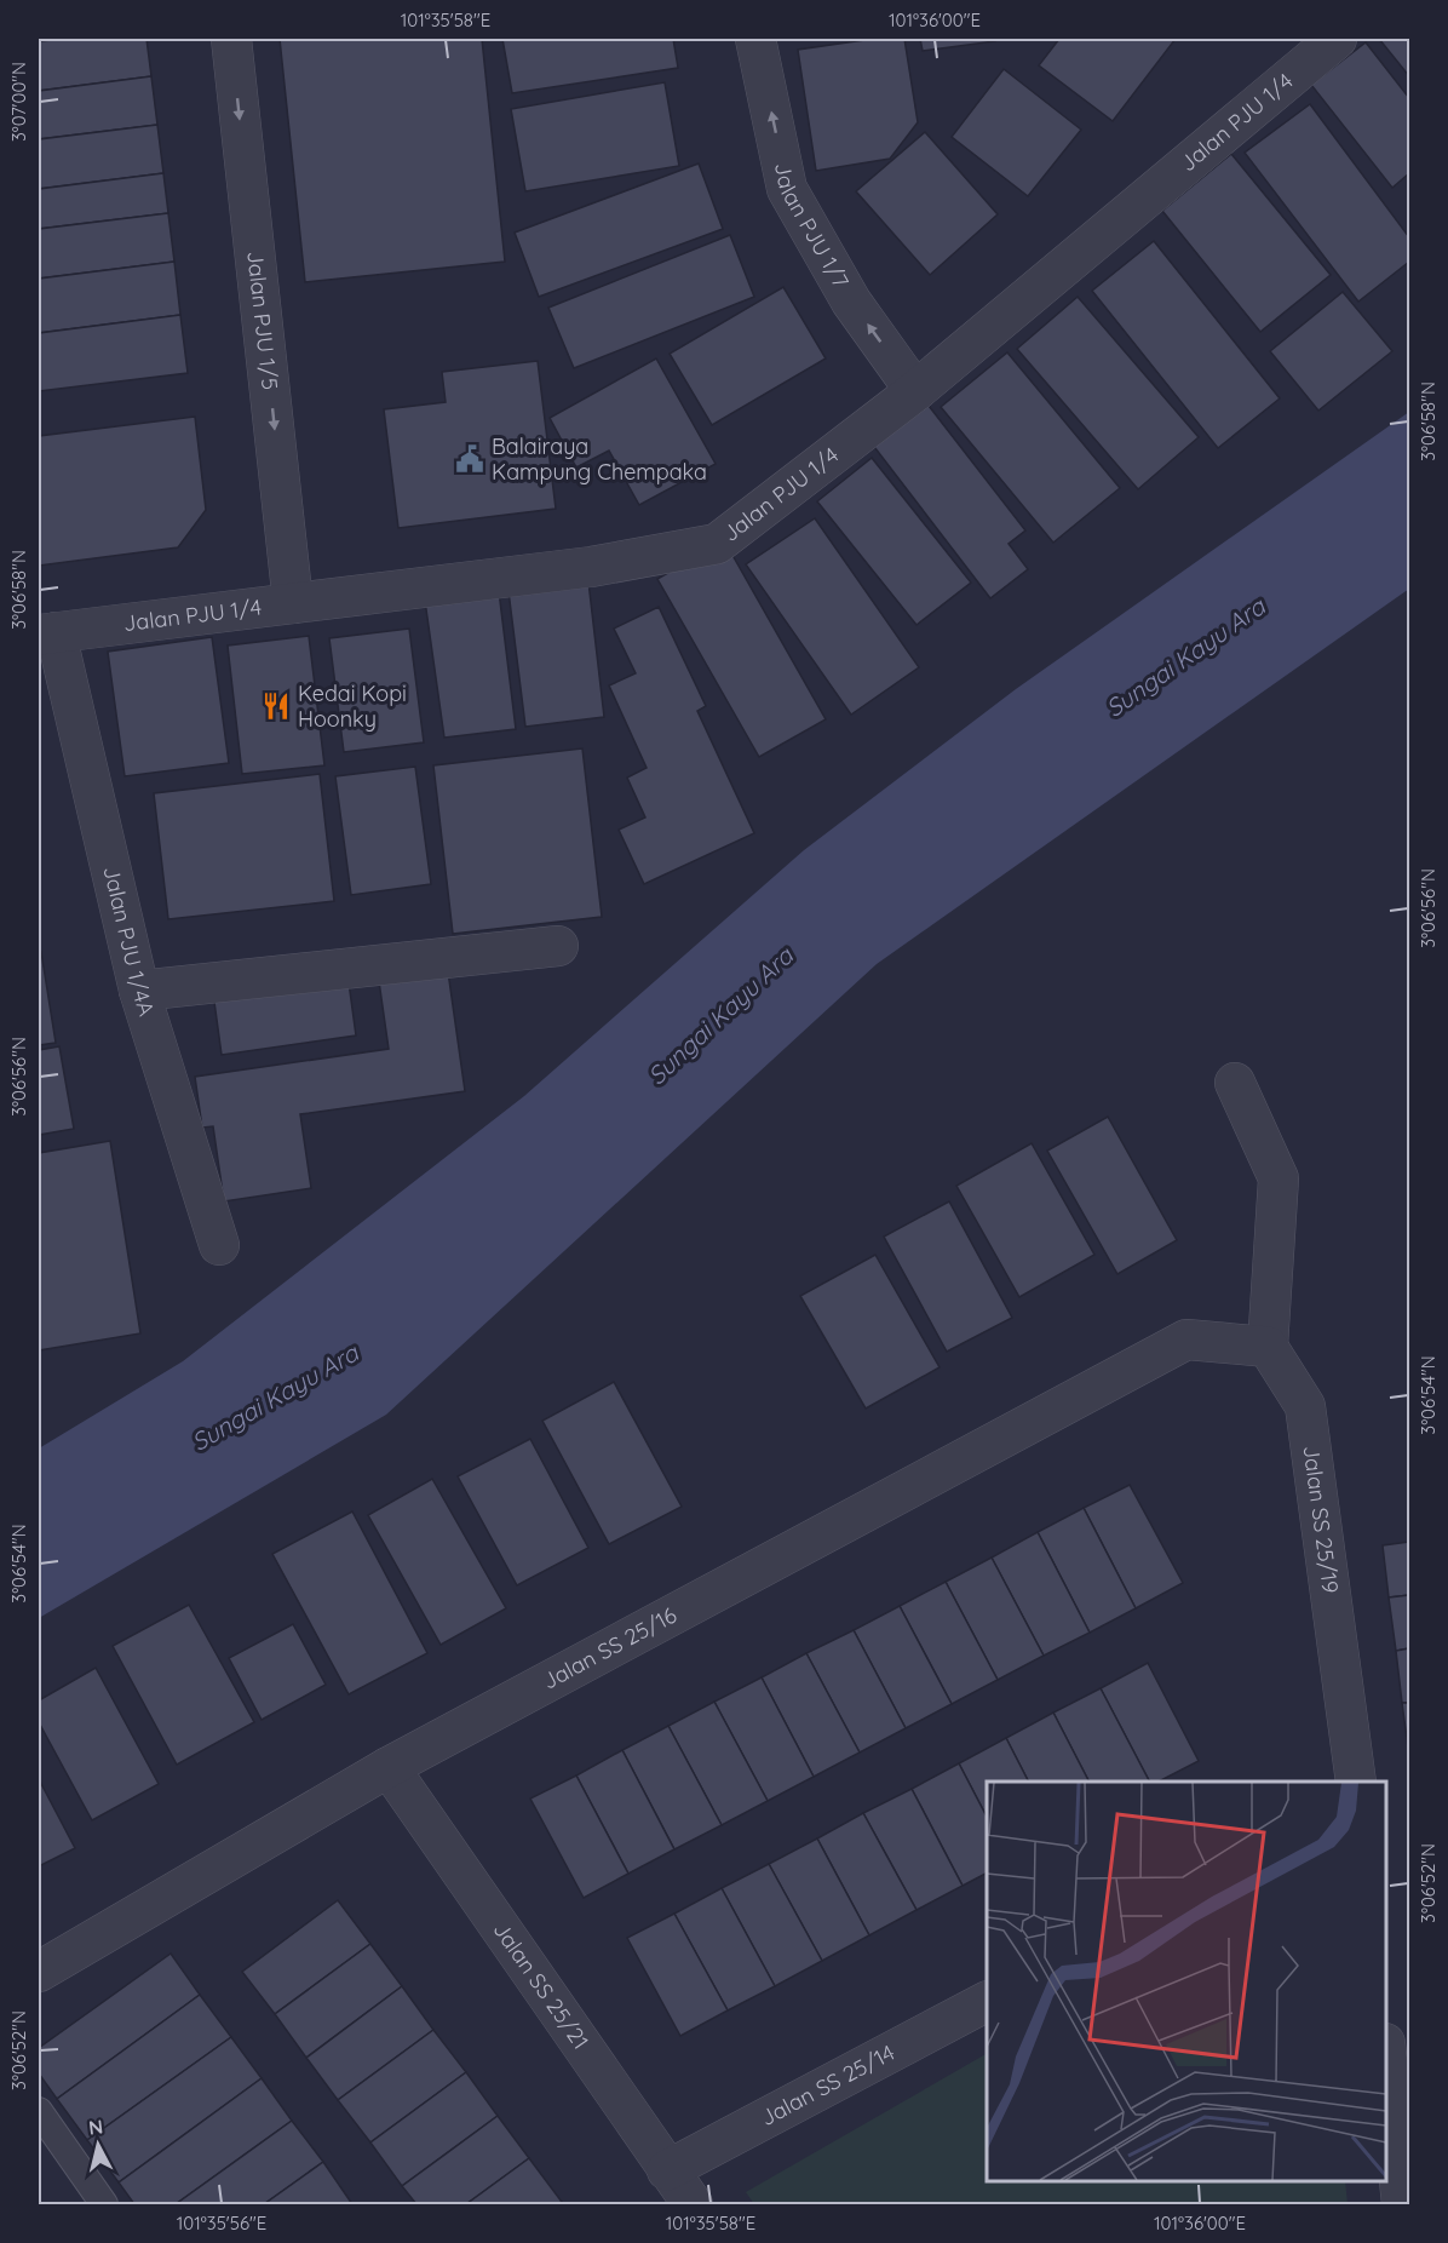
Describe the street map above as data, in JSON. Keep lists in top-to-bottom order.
{
  "streets": {
    "street": [
      "Jalan PJU 1/4",
      "Jalan PJU 1/7",
      "Jalan PJU 1/5",
      "Jalan PJU 1/4A",
      "Jalan SS 25/19",
      "Jalan SS 25/16",
      "Jalan SS 25/21",
      "Jalan SS 25/14"
    ]
  },
  "crossings": [
    ["Jalan PJU 1/4", "Jalan PJU 1/7"],
    ["Jalan PJU 1/4", "Jalan PJU 1/5"],
    ["Jalan PJU 1/4", "Jalan PJU 1/4A"],
    ["Jalan SS 25/19", "Jalan SS 25/16"],
    ["Jalan SS 25/16", "Jalan SS 25/21"],
    ["Jalan SS 25/21", "Jalan SS 25/14"]
  ],
  "one_way": ["Jalan PJU 1/7", "Jalan PJU 1/5"],
  "water": ["Sungai Kayu Ara"],
  "places": {
    "public building": ["Balairaya Kampung Chempaka"],
    "restaurant": ["Kedai Kopi Hoonky"]
  },
  "north": "top",
  "coordinates": [
    "101°35'58\"E",
    "101°36'00\"E",
    "3°07'00\"N",
    "3°06'58\"N",
    "3°06'56\"N",
    "3°06'54\"N",
    "3°06'52\"N",
    "101°35'56\"E"
  ]
}
